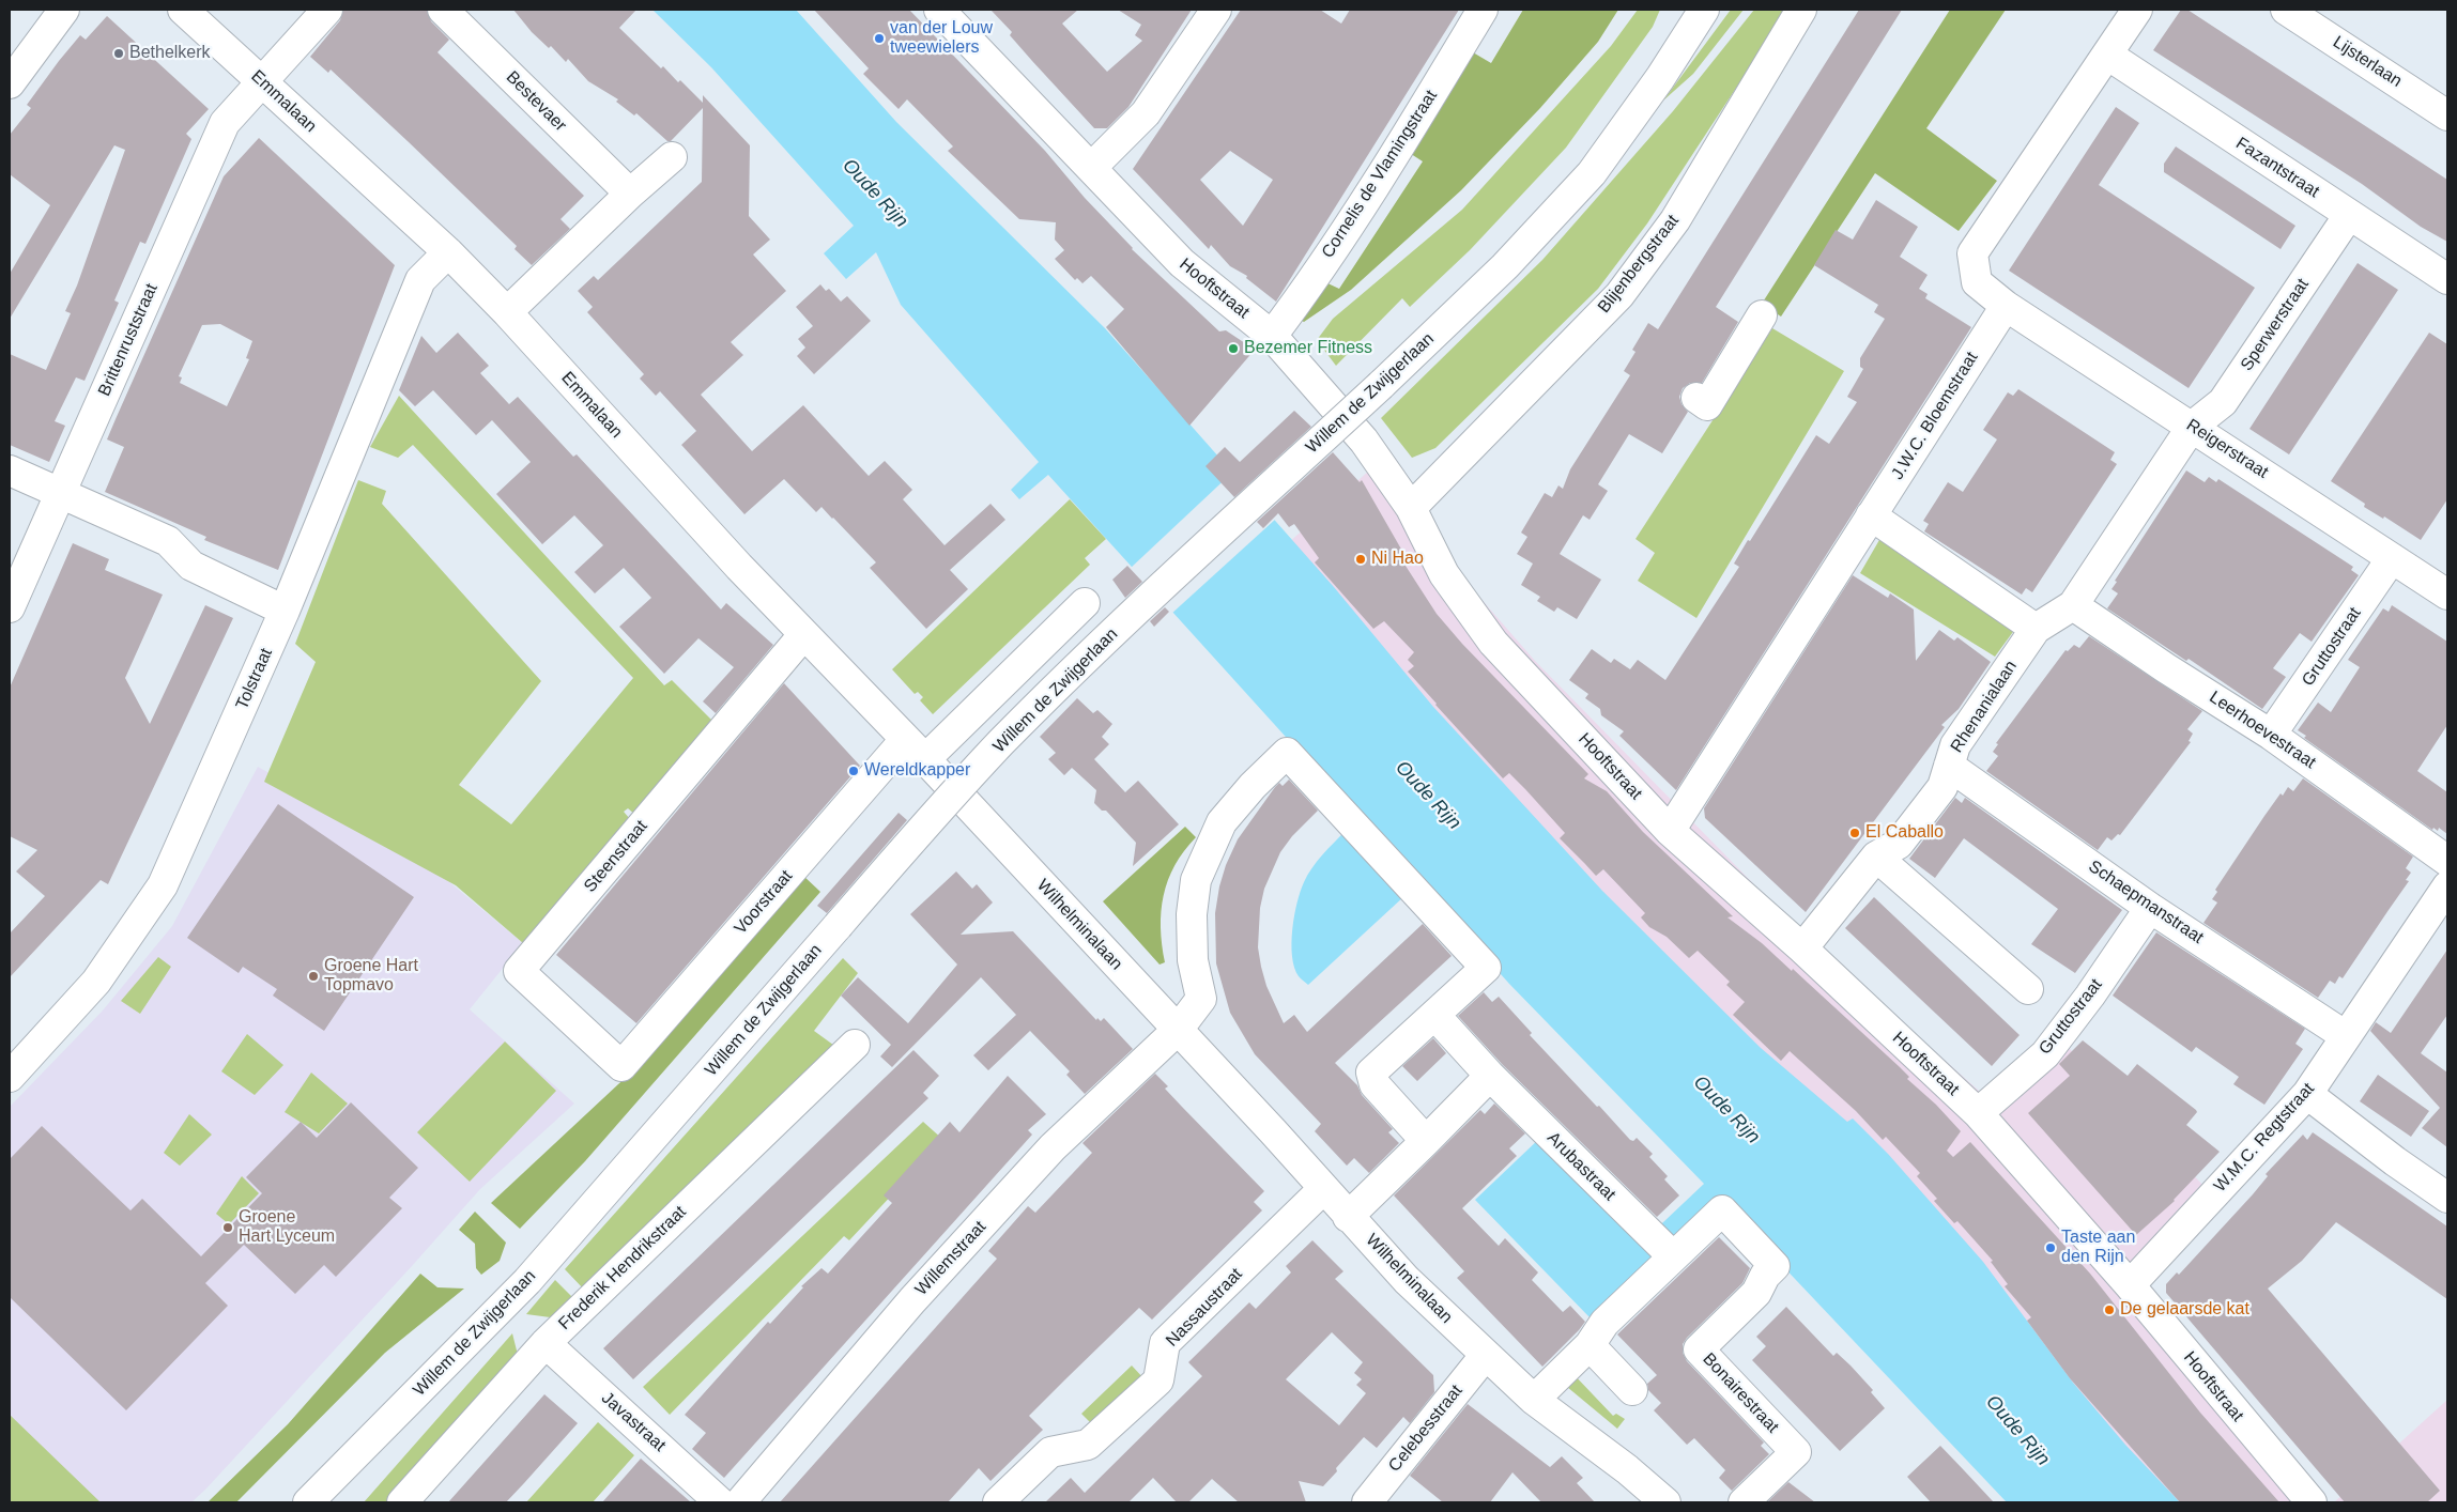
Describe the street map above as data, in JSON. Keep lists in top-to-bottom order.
{
  "streets": {
    "street": [
      "Lijsterlaan",
      "Emmalaan",
      "Bestevaer",
      "Fazantstraat",
      "Cornelis de Vlamingstraat",
      "Blijenbergstraat",
      "Hooftstraat",
      "Sperwerstraat",
      "Brittenruststraat",
      "Willem de Zwijgerlaan",
      "J.W.C. Bloemstraat",
      "Reigerstraat",
      "Gruttostraat",
      "Tolstraat",
      "Rhenanialaan",
      "Leerhoevestraat",
      "Steenstraat",
      "Voorstraat",
      "Schaepmanstraat",
      "Wilhelminalaan",
      "W.M.C. Regtstraat",
      "Arubastraat",
      "Willemstraat",
      "Frederik Hendrikstraat",
      "Nassaustraat",
      "Bonairestraat",
      "Javastraat",
      "Celebesstraat"
    ]
  },
  "crossings": [
    ["Emmalaan", "Brittenruststraat"],
    ["Emmalaan", "Tolstraat"],
    ["Emmalaan", "Steenstraat"],
    ["Emmalaan", "Voorstraat"],
    ["Emmalaan", "Wilhelminalaan"],
    ["Fazantstraat", "Sperwerstraat"],
    ["Cornelis de Vlamingstraat", "Hooftstraat"],
    ["Blijenbergstraat", "Hooftstraat"],
    ["Hooftstraat", "J.W.C. Bloemstraat"],
    ["Hooftstraat", "Gruttostraat"],
    ["Hooftstraat", "Rhenanialaan"],
    ["Hooftstraat", "W.M.C. Regtstraat"],
    ["Sperwerstraat", "Reigerstraat"],
    ["Sperwerstraat", "Rhenanialaan"],
    ["J.W.C. Bloemstraat", "Reigerstraat"],
    ["Reigerstraat", "Gruttostraat"],
    ["Reigerstraat", "Rhenanialaan"],
    ["Gruttostraat", "Leerhoevestraat"],
    ["Gruttostraat", "Schaepmanstraat"],
    ["Rhenanialaan", "Leerhoevestraat"],
    ["Rhenanialaan", "Schaepmanstraat"],
    ["Steenstraat", "Voorstraat"],
    ["Schaepmanstraat", "W.M.C. Regtstraat"],
    ["Wilhelminalaan", "Willemstraat"],
    ["Wilhelminalaan", "Nassaustraat"],
    ["Wilhelminalaan", "Bonairestraat"],
    ["Wilhelminalaan", "Celebesstraat"],
    ["Arubastraat", "Bonairestraat"],
    ["Frederik Hendrikstraat", "Javastraat"]
  ],
  "water": ["Oude Rijn"],
  "places": [
    "van der Louw tweewielers",
    "Bethelkerk",
    "Bezemer Fitness",
    "Ni Hao",
    "Wereldkapper",
    "El Caballo",
    "Groene Hart Topmavo",
    "Groene Hart Lyceum",
    "Taste aan den Rijn",
    "De gelaarsde kat"
  ]
}
